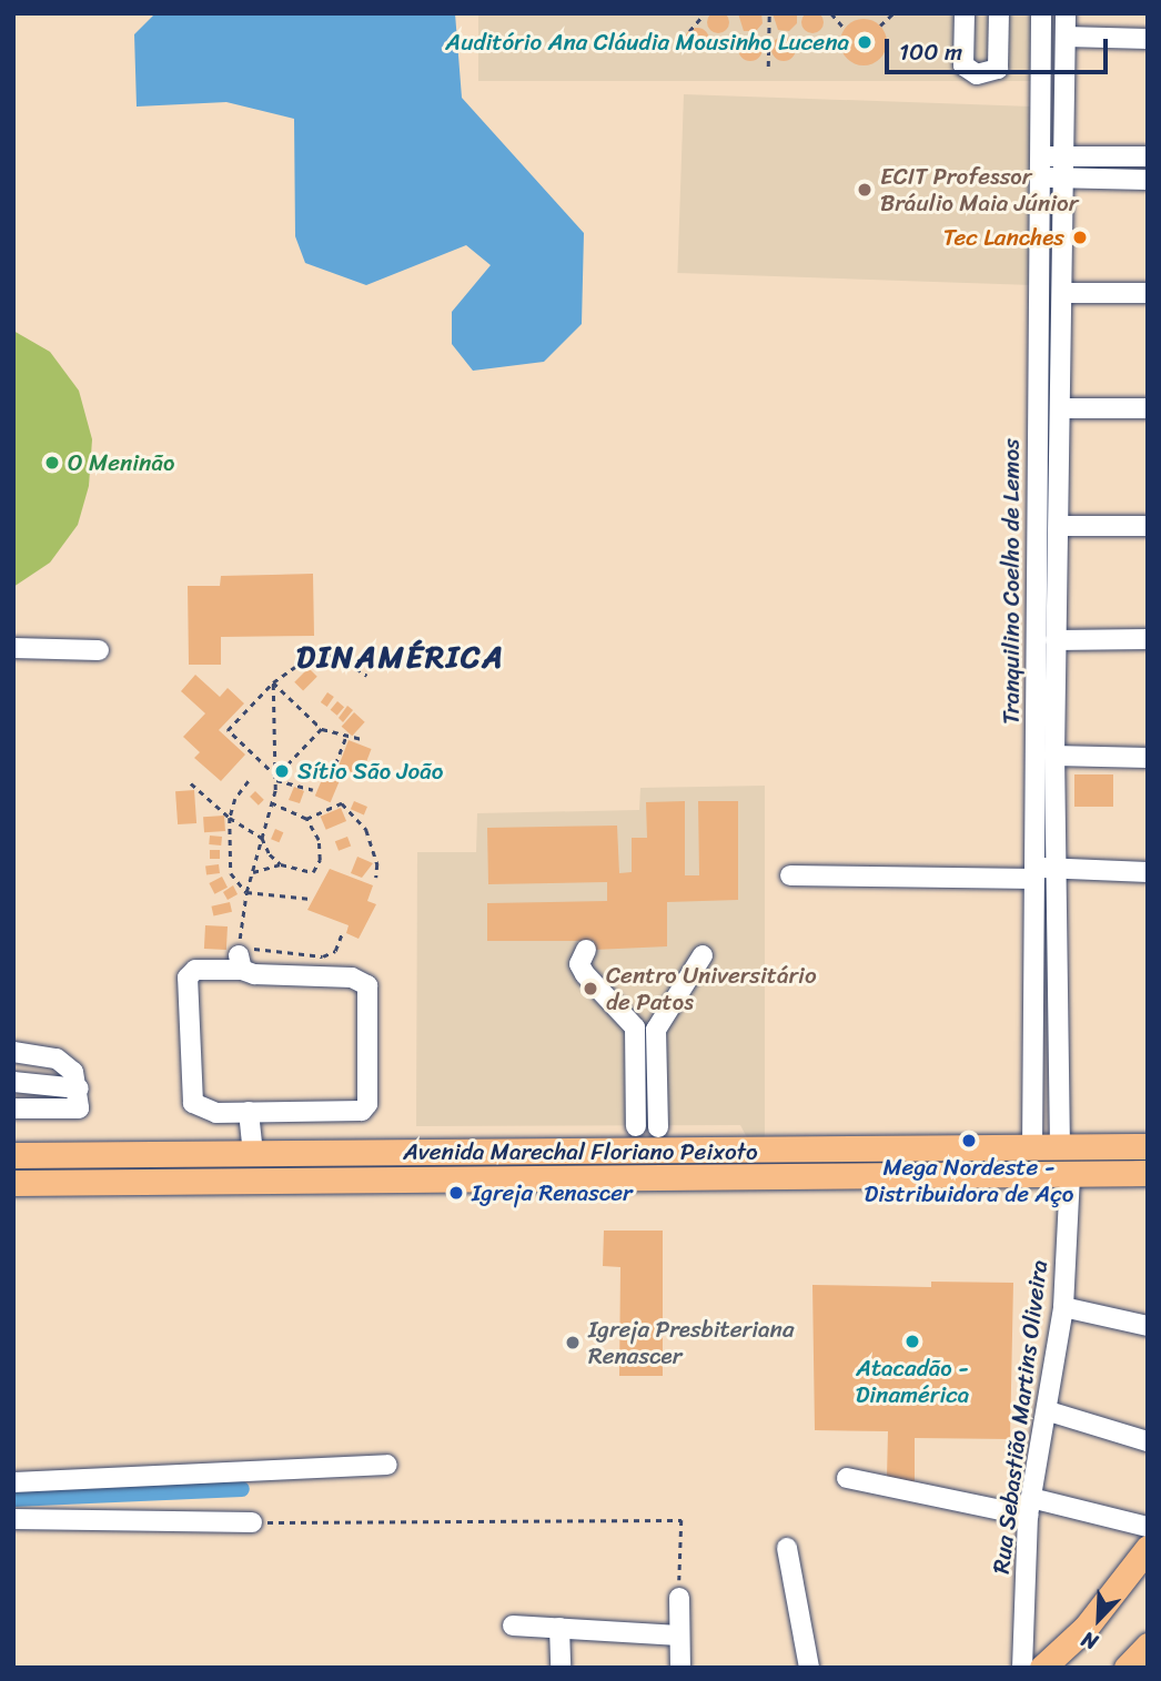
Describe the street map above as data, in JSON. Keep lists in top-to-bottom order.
{
  "streets": {
    "main road": ["Avenida Marechal Floriano Peixoto"],
    "street": ["Tranquilino Coelho de Lemos", "Rua Sebastião Martins Oliveira"]
  },
  "crossings": [
    ["Tranquilino Coelho de Lemos", "Avenida Marechal Floriano Peixoto"],
    ["Avenida Marechal Floriano Peixoto", "Rua Sebastião Martins Oliveira"]
  ],
  "districts": ["DINAMÉRICA"],
  "places": [
    "Auditório Ana Cláudia Mousinho Lucena",
    "ECIT Professor Bráulio Maia Júnior",
    "Tec Lanches",
    "O Meninão",
    "Sítio São João",
    "Centro Universitário de Patos",
    "Mega Nordeste - Distribuidora de Aço",
    "Igreja Renascer",
    "Atacadão - Dinamérica",
    "Igreja Presbiteriana Renascer"
  ],
  "scale_bar": "100 m",
  "north": "bottom left"
}
